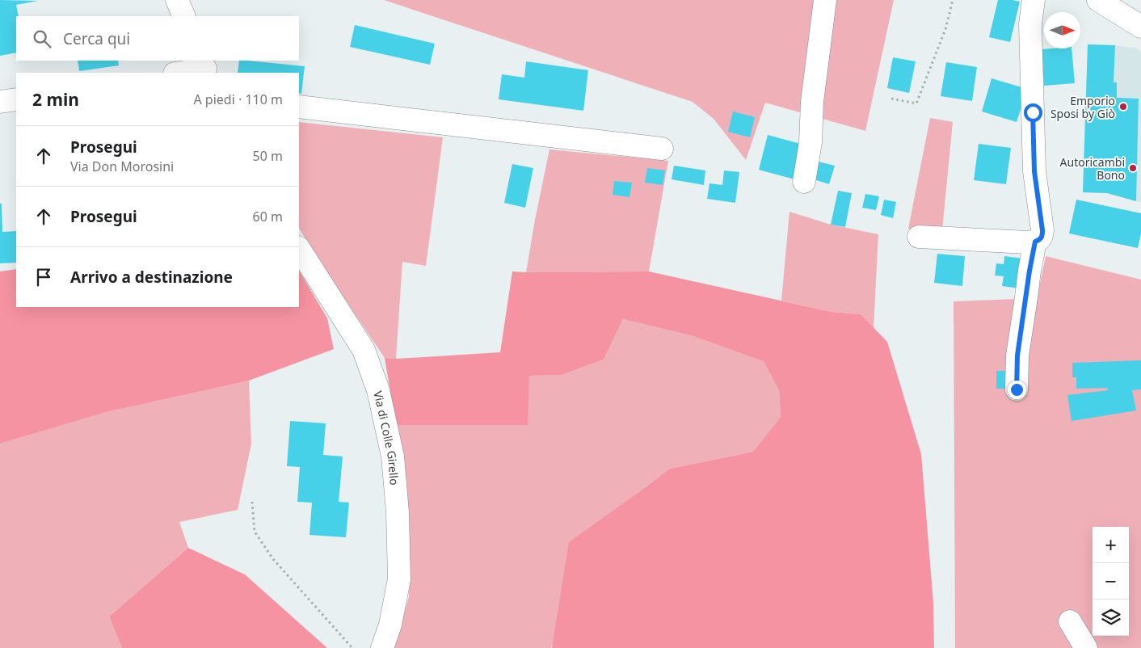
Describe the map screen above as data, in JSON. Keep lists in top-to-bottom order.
{
  "streets": {
    "street": ["Via di Colle Girello"]
  },
  "places": ["Emporio Sposi by Giò", "Autoricambi Bono"],
  "north": "right",
  "page": {
    "search": "Cerca qui",
    "heading": ["2 min", "A piedi · 110 m"],
    "list": [
      ["Prosegui", "Via Don Morosini", "50 m"],
      ["Prosegui", "60 m"],
      "Arrivo a destinazione"
    ],
    "map_buttons": ["+", "−"]
  }
}
